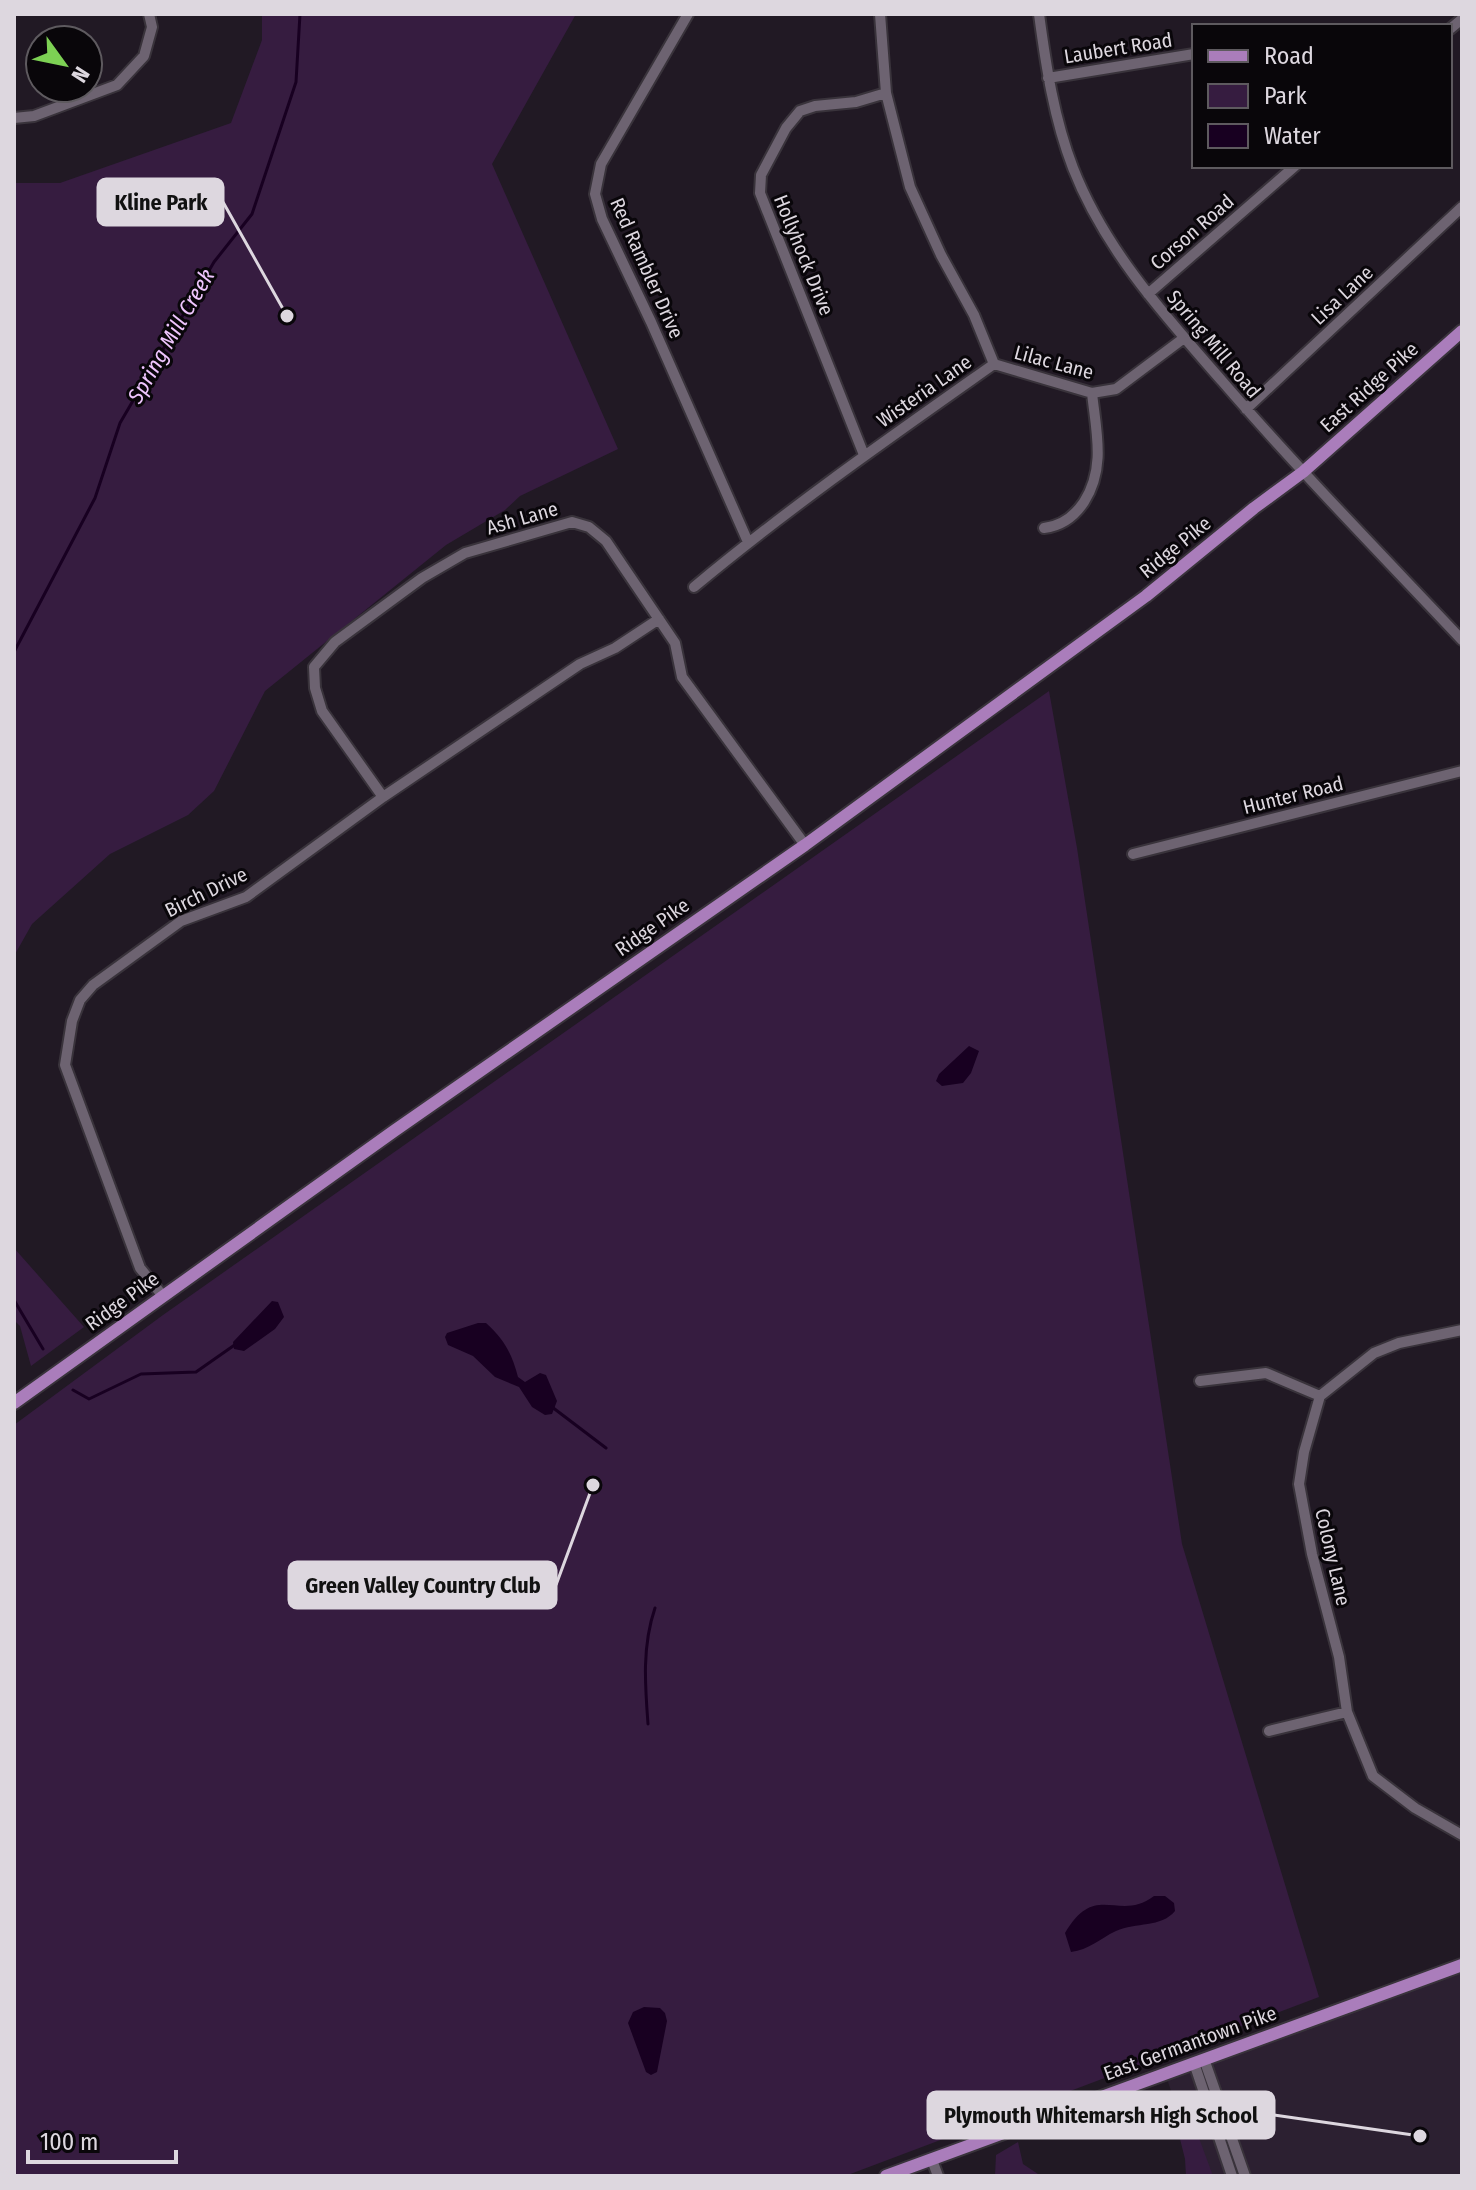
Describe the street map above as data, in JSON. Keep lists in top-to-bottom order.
{
  "streets": {
    "main road": ["East Ridge Pike", "Ridge Pike", "East Germantown Pike"],
    "street": [
      "Laubert Road",
      "Corson Road",
      "Hollyhock Drive",
      "Red Rambler Drive",
      "Lisa Lane",
      "Spring Mill Road",
      "Lilac Lane",
      "Wisteria Lane",
      "Ash Lane",
      "Hunter Road",
      "Birch Drive",
      "Colony Lane"
    ]
  },
  "crossings": [
    ["Laubert Road", "Spring Mill Road"],
    ["Corson Road", "Spring Mill Road"],
    ["Hollyhock Drive", "Wisteria Lane"],
    ["Red Rambler Drive", "Wisteria Lane"],
    ["Lisa Lane", "Spring Mill Road"],
    ["Spring Mill Road", "Lilac Lane"],
    ["Spring Mill Road", "East Ridge Pike"],
    ["Spring Mill Road", "Ridge Pike"],
    ["Lilac Lane", "Wisteria Lane"],
    ["East Ridge Pike", "Ridge Pike"],
    ["Ash Lane", "Ridge Pike"],
    ["Ash Lane", "Birch Drive"],
    ["Ridge Pike", "Birch Drive"]
  ],
  "water": ["Spring Mill Creek"],
  "places": ["Kline Park", "Green Valley Country Club", "Plymouth Whitemarsh High School"],
  "legend": ["Road", "Park", "Water"],
  "scale_bar": "100 m",
  "north": "bottom right"
}
